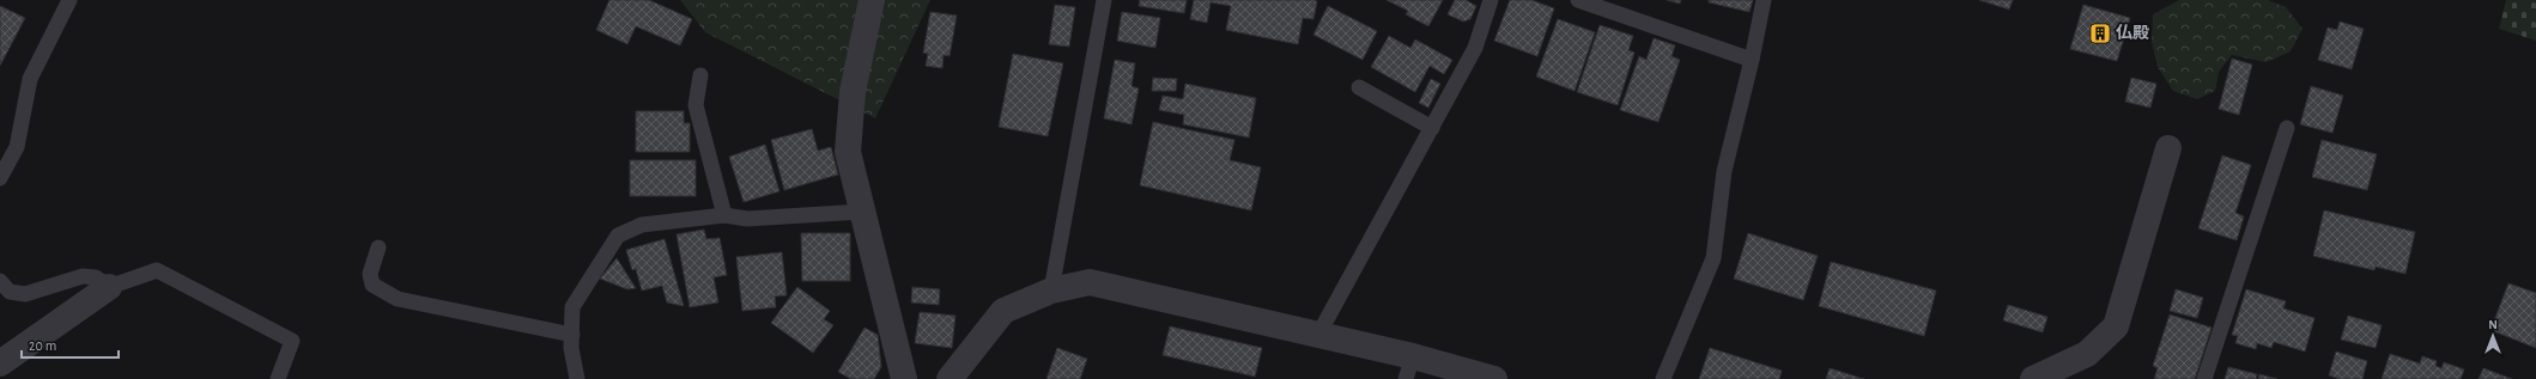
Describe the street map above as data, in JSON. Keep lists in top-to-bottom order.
{
  "places": {
    "building": ["仏殿"]
  },
  "scale_bar": "20 m",
  "north": "top"
}
